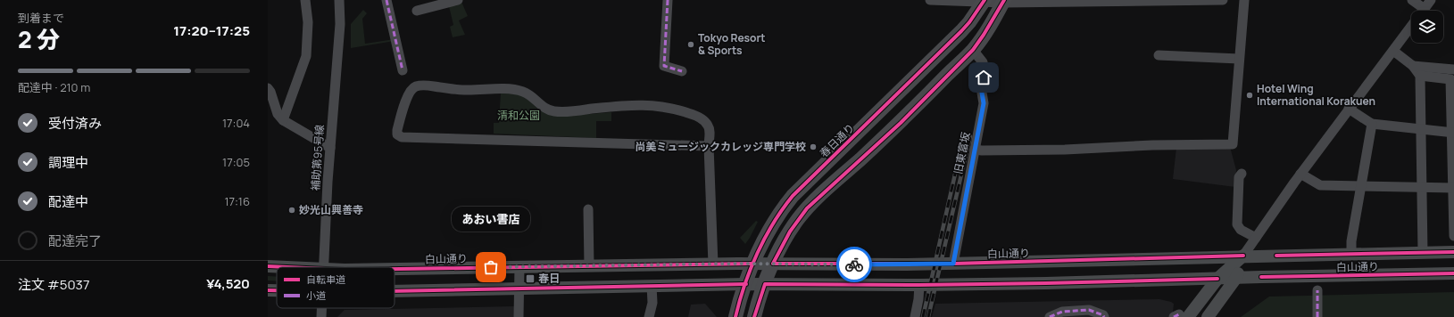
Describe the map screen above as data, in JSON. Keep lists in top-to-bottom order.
{
  "streets": {
    "highway": ["春日通り"],
    "main road": ["白山通り"],
    "street": ["旧東富坂", "補助第95号線"]
  },
  "crossings": [
    ["春日通り", "白山通り"],
    ["旧東富坂", "白山通り"]
  ],
  "parks": ["清和公園"],
  "places": {
    "other": [
      "Tokyo Resort & Sports",
      "Hotel Wing International Korakuen",
      "尚美ミュージックカレッジ専門学校",
      "妙光山興善寺",
      "あおい書店"
    ],
    "transit": ["春日"]
  },
  "legend": ["自転車道", "小道"],
  "page": {
    "heading": ["2 分", "到着まで", "17:20–17:25"],
    "panel": ["注文 #5037", "¥4,520"],
    "bar": "配達中 · 210 m",
    "list": [
      ["受付済み", "17:04"],
      ["調理中", "17:05"],
      ["配達中", "17:16"],
      "配達完了"
    ],
    "bubble": "あおい書店"
  }
}
